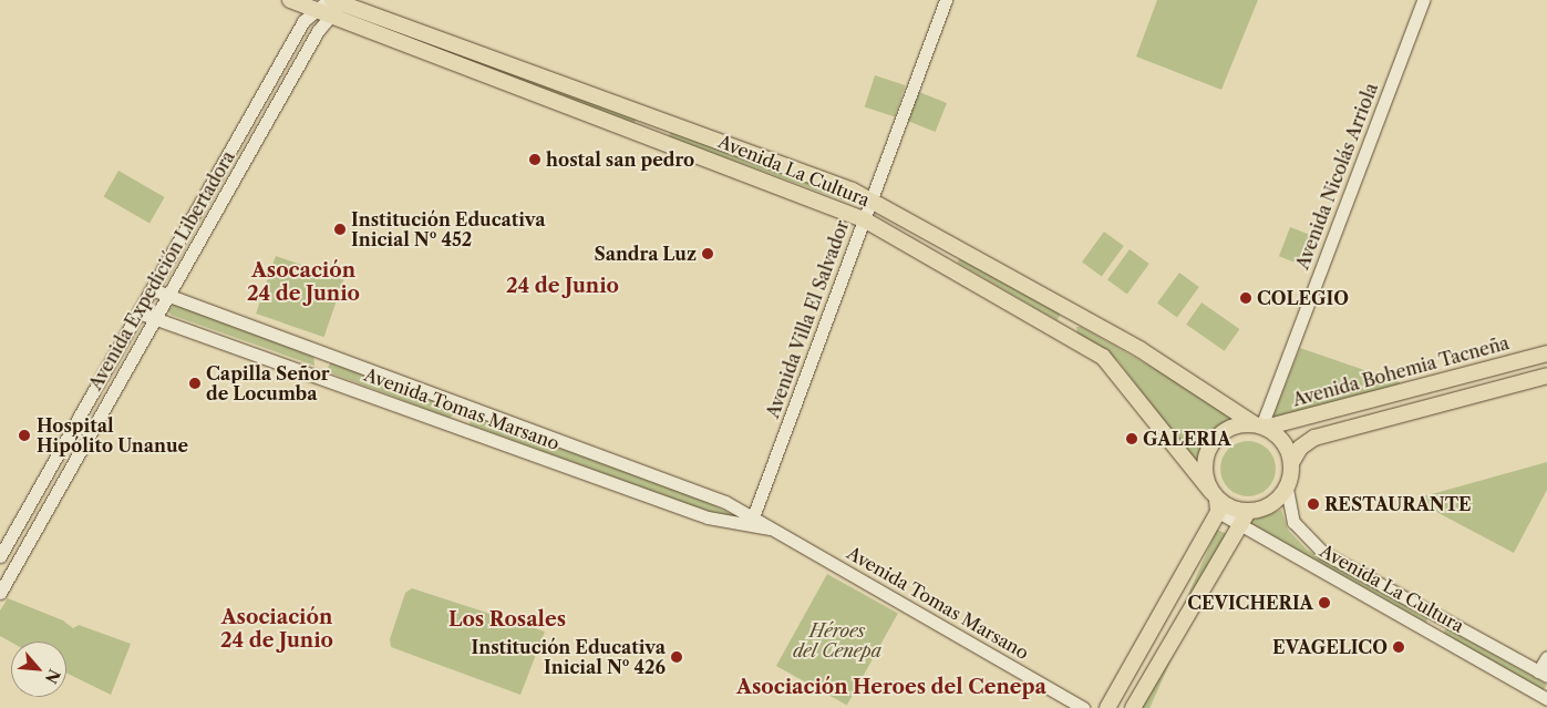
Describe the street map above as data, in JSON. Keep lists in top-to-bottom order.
{
  "streets": {
    "main road": ["Avenida La Cultura", "Avenida Bohemia Tacneña"],
    "street": [
      "Avenida Nicolás Arriola",
      "Avenida Expedición Libertadora",
      "Avenida Villa El Salvador",
      "Avenida Tomas Marsano"
    ]
  },
  "crossings": [
    ["Avenida La Cultura", "Avenida Nicolás Arriola"],
    ["Avenida La Cultura", "Avenida Expedición Libertadora"],
    ["Avenida La Cultura", "Avenida Villa El Salvador"],
    ["Avenida La Cultura", "Avenida Bohemia Tacneña"],
    ["Avenida Nicolás Arriola", "Avenida Bohemia Tacneña"],
    ["Avenida Expedición Libertadora", "Avenida Tomas Marsano"],
    ["Avenida Villa El Salvador", "Avenida Tomas Marsano"]
  ],
  "districts": [
    "Asocación 24 de Junio",
    "24 de Junio",
    "Asociación 24 de Junio",
    "Los Rosales",
    "Asociación Heroes del Cenepa"
  ],
  "parks": ["Héroes del Cenepa"],
  "places": [
    "hostal san pedro",
    "Institución Educativa Inicial Nº 452",
    "Sandra Luz",
    "COLEGIO",
    "Capilla Señor de Locumba",
    "Hospital Hipólito Unanue",
    "GALERIA",
    "RESTAURANTE",
    "CEVICHERIA",
    "EVAGELICO",
    "Institución Educativa Inicial Nº 426"
  ],
  "north": "bottom right"
}
